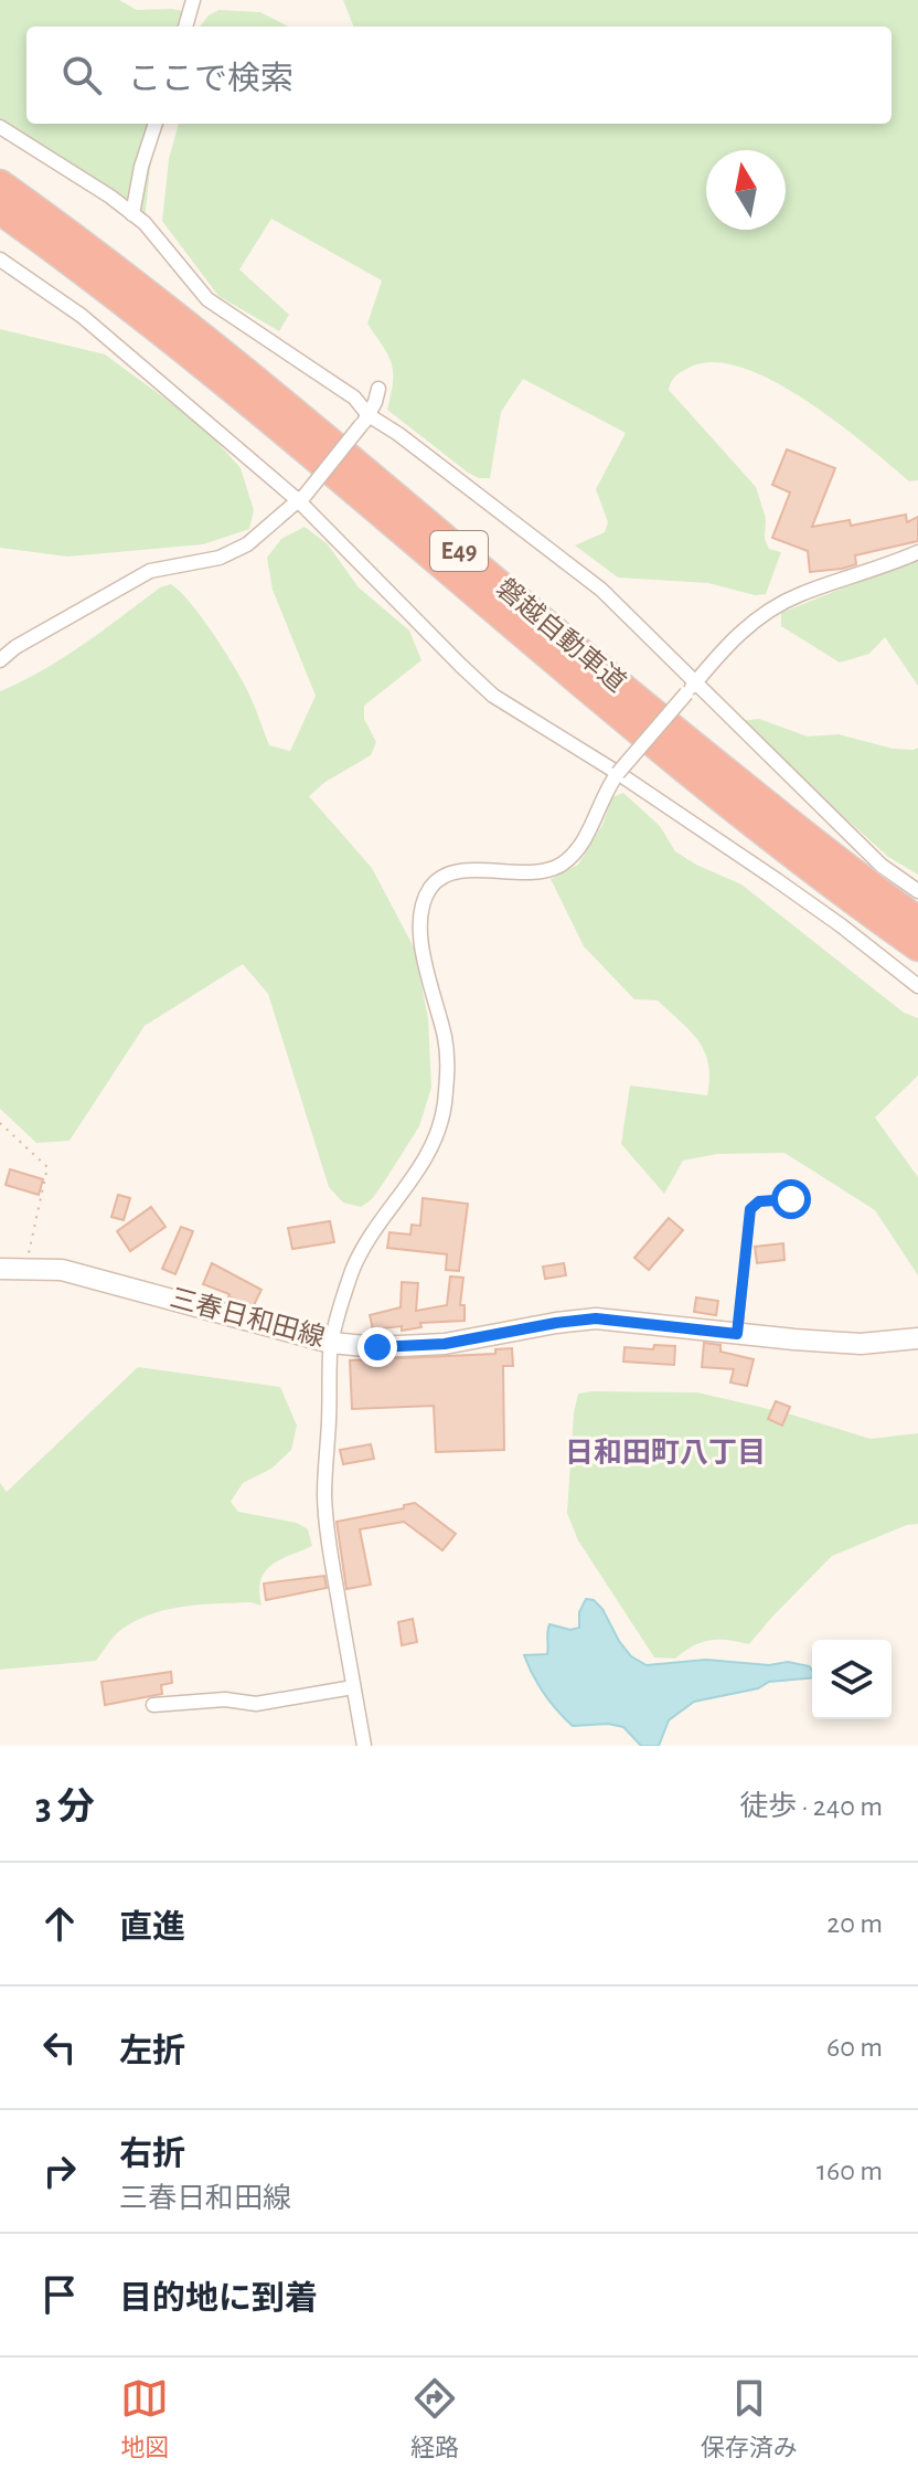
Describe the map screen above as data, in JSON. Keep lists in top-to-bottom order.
{
  "streets": {
    "highway": ["E49", "磐越自動車道"],
    "main road": ["三春日和田線"]
  },
  "districts": ["日和田町八丁目"],
  "north": "top",
  "page": {
    "search": "ここで検索",
    "heading": ["3 分", "徒歩 · 240 m"],
    "list": [
      ["直進", "20 m"],
      ["左折", "60 m"],
      ["右折", "三春日和田線", "160 m"],
      "目的地に到着"
    ],
    "nav": ["地図", "経路", "保存済み"]
  }
}
